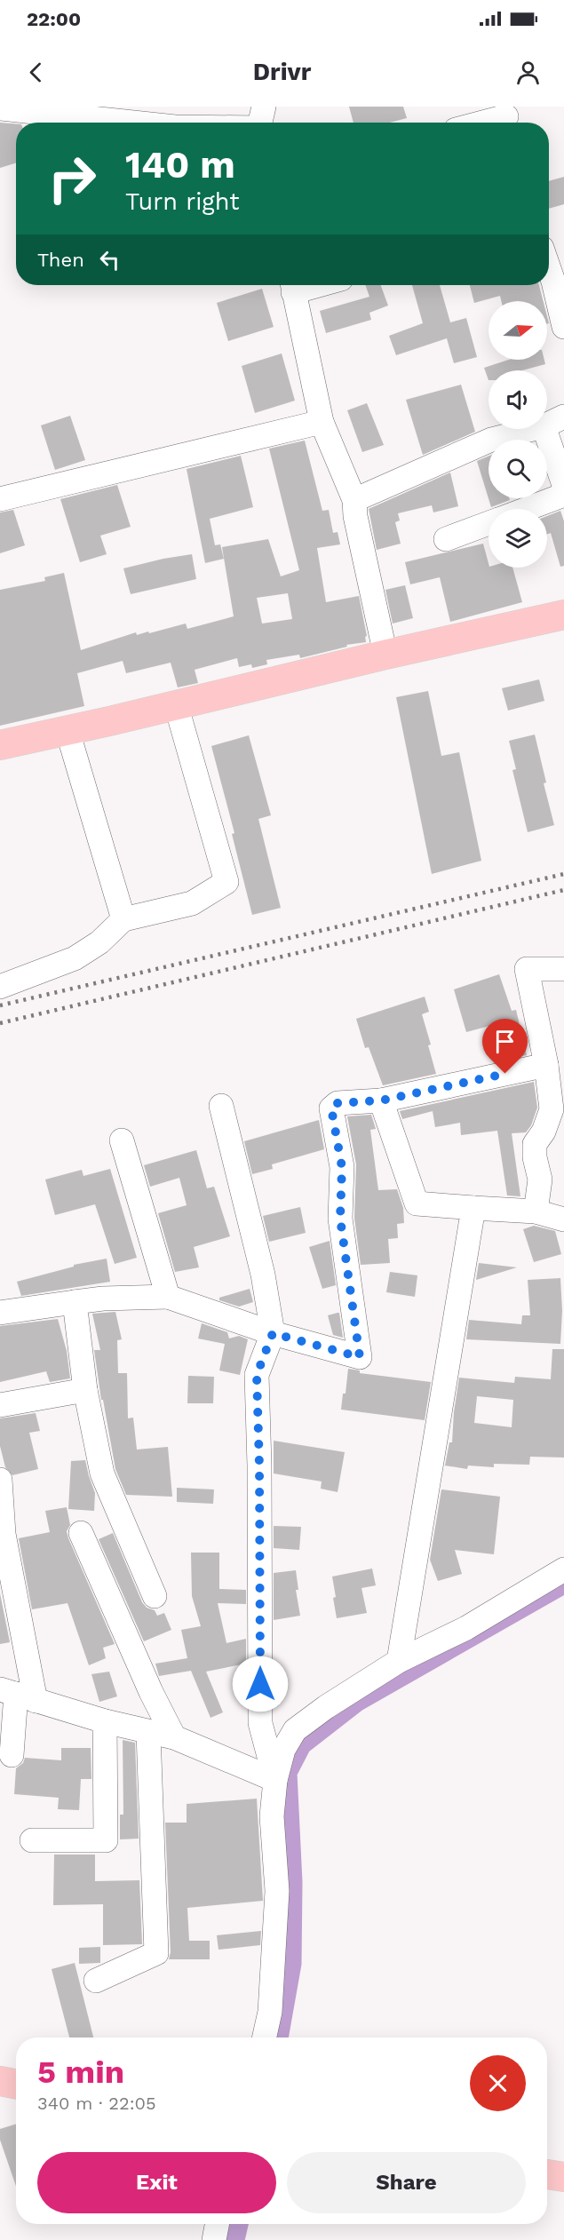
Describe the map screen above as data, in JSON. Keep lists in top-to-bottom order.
{
  "north": "right",
  "page": {
    "status": "22:00",
    "header": "Drivr",
    "turn": ["140 m", "Turn right"],
    "then": "Then",
    "heading": ["5 min", "340 m · 22:05"],
    "buttons": ["Exit", "Share"]
  }
}
